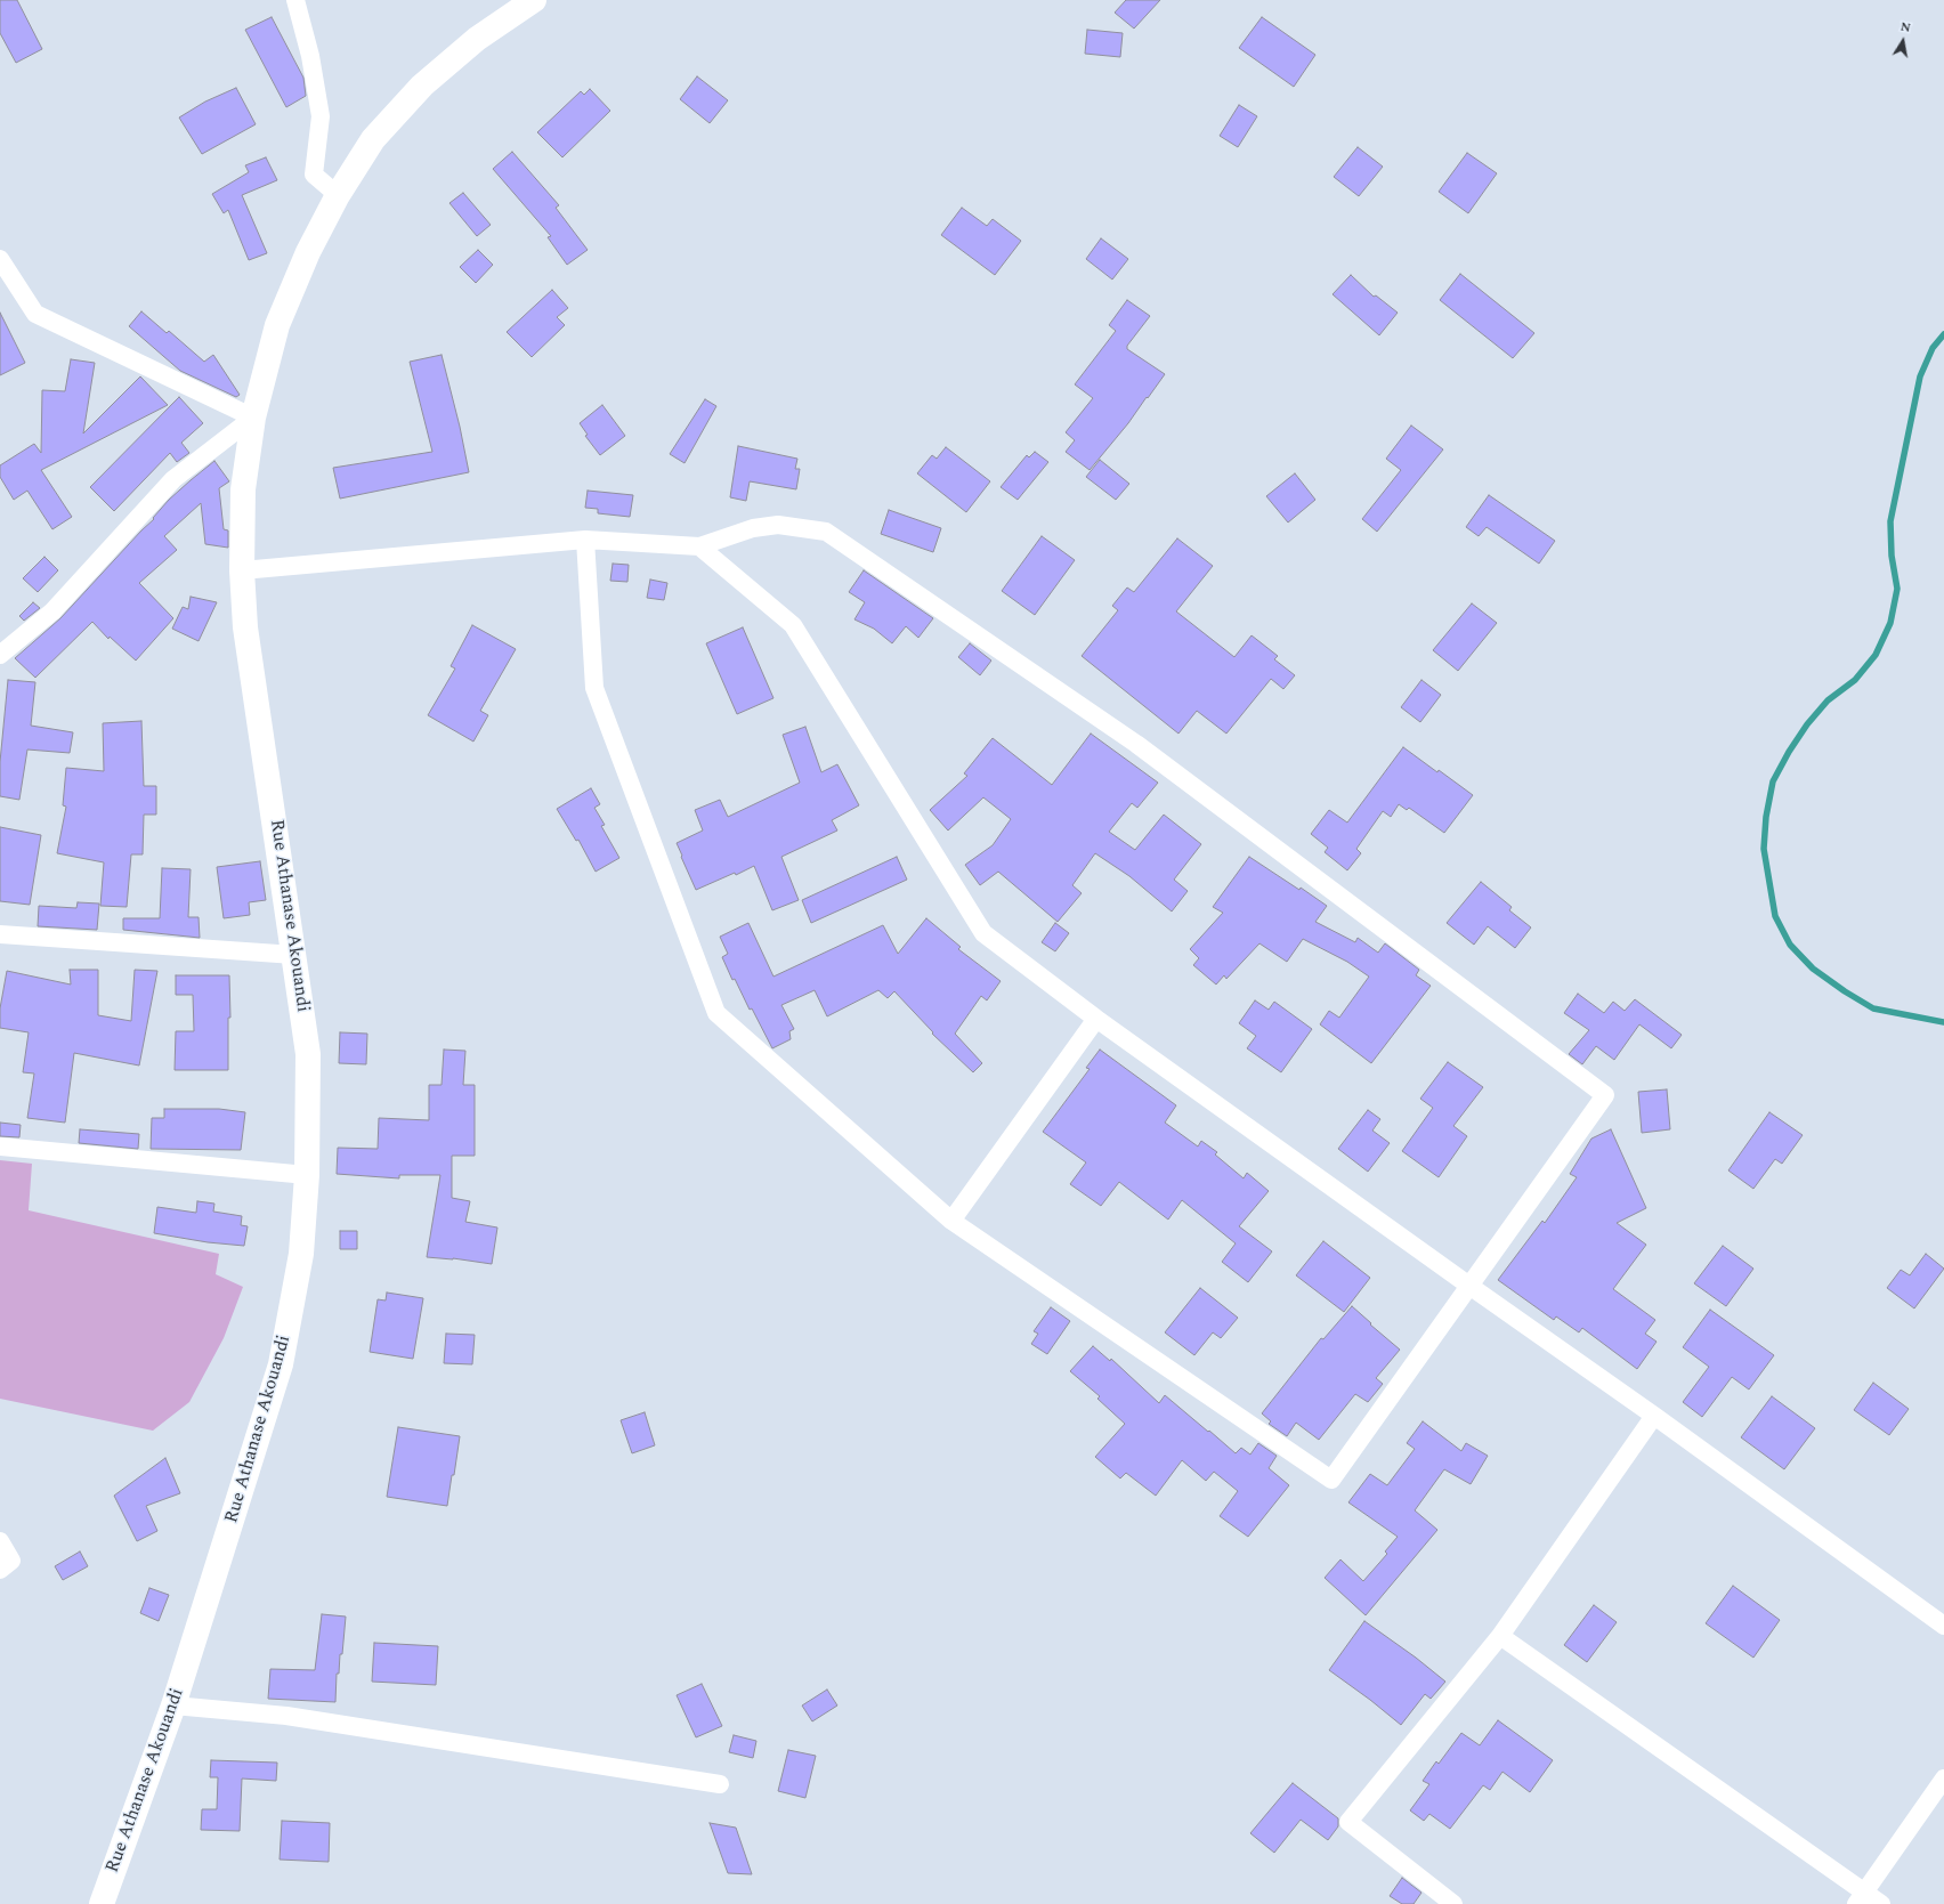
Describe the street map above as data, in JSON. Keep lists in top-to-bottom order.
{
  "streets": {
    "street": ["Rue Athanase Akouandi"]
  },
  "north": "top"
}
